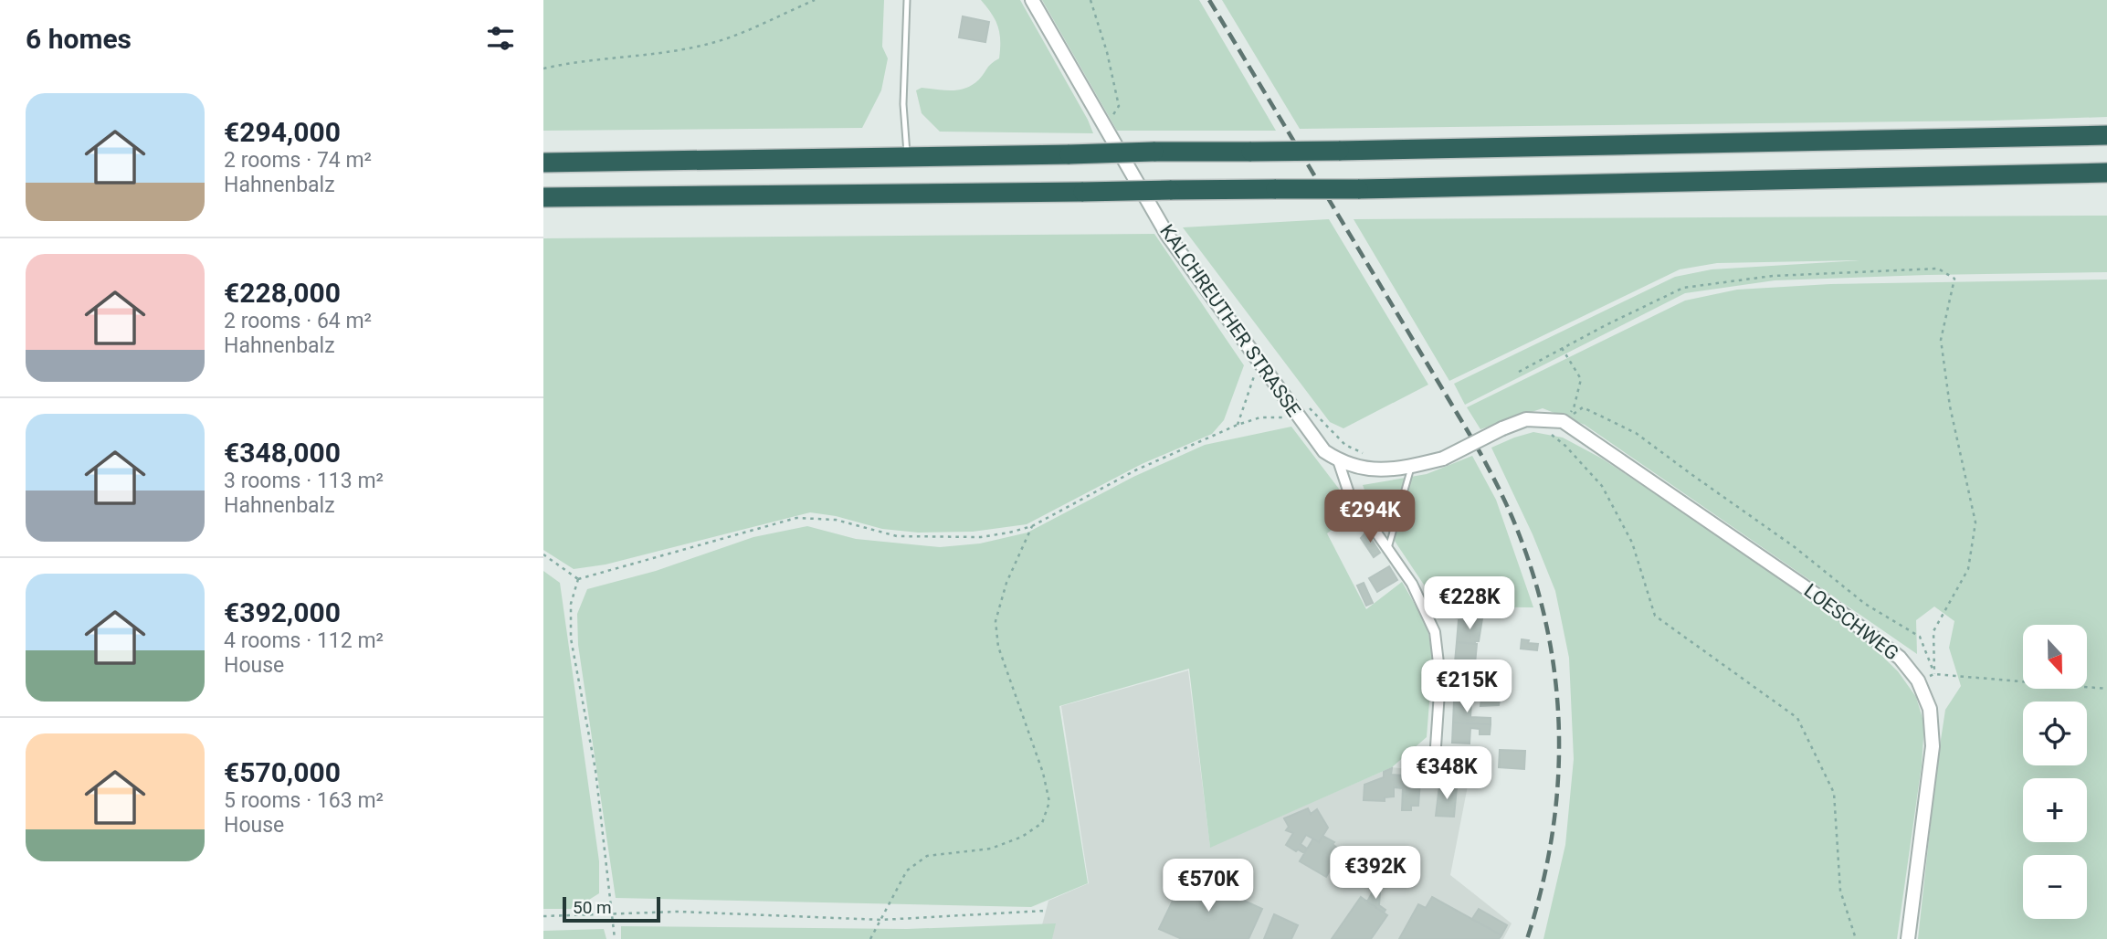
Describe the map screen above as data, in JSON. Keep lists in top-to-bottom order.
{
  "streets": {
    "street": ["KALCHREUTHER STRASSE", "LOESCHWEG"]
  },
  "crossings": [
    ["KALCHREUTHER STRASSE", "LOESCHWEG"]
  ],
  "scale_bar": "50 m",
  "north": "bottom",
  "page": {
    "heading": "6 homes",
    "list": [
      {
        "name": "€294,000",
        "note": "2 rooms · 74 m² · Hahnenbalz"
      },
      {
        "name": "€228,000",
        "note": "2 rooms · 64 m² · Hahnenbalz"
      },
      {
        "name": "€348,000",
        "note": "3 rooms · 113 m² · Hahnenbalz"
      },
      {
        "name": "€392,000",
        "note": "4 rooms · 112 m² · House"
      },
      {
        "name": "€570,000",
        "note": "5 rooms · 163 m² · House"
      }
    ],
    "price": [
      "€294K",
      "€228K",
      "€215K",
      "€348K",
      "€392K",
      "€570K"
    ],
    "map_buttons": ["+", "−"],
    "scale": "50 m"
  }
}
